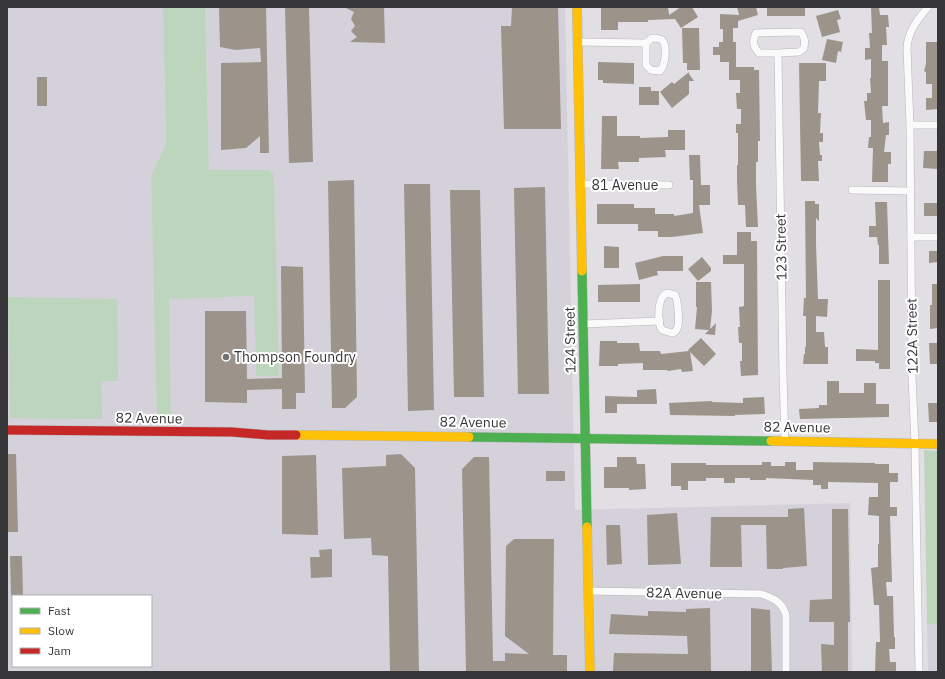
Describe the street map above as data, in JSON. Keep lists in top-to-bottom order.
{
  "streets": {
    "street": [
      "81 Avenue",
      "123 Street",
      "122A Street",
      "124 Street",
      "82 Avenue",
      "82A Avenue"
    ]
  },
  "crossings": [
    ["81 Avenue", "124 Street"],
    ["123 Street", "82 Avenue"],
    ["122A Street", "82 Avenue"],
    ["124 Street", "82 Avenue"],
    ["124 Street", "82A Avenue"]
  ],
  "places": ["Thompson Foundry"],
  "legend": ["Fast", "Slow", "Jam"]
}
